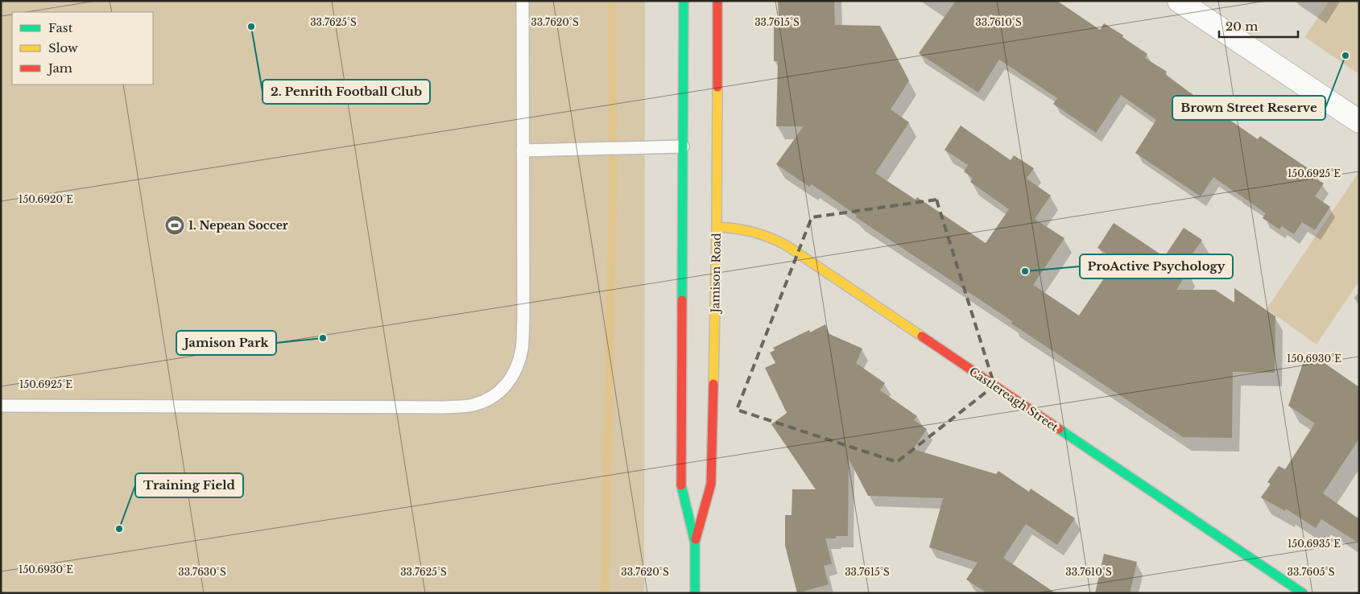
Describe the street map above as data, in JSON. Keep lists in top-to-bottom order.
{
  "streets": {
    "main road": ["Jamison Road", "Castlereagh Street"]
  },
  "crossings": [
    ["Jamison Road", "Castlereagh Street"]
  ],
  "places": {
    "other": [
      "2. Penrith Football Club",
      "Brown Street Reserve",
      "ProActive Psychology",
      "Jamison Park",
      "Training Field"
    ],
    "sports": ["1. Nepean Soccer"]
  },
  "legend": ["Fast", "Slow", "Jam"],
  "scale_bar": "20 m",
  "coordinates": [
    "33.7625°S",
    "33.7620°S",
    "33.7615°S",
    "33.7610°S",
    "150.6925°E",
    "150.6920°E",
    "150.6930°E",
    "150.6935°E",
    "33.7630°S",
    "33.7605°S"
  ]
}
